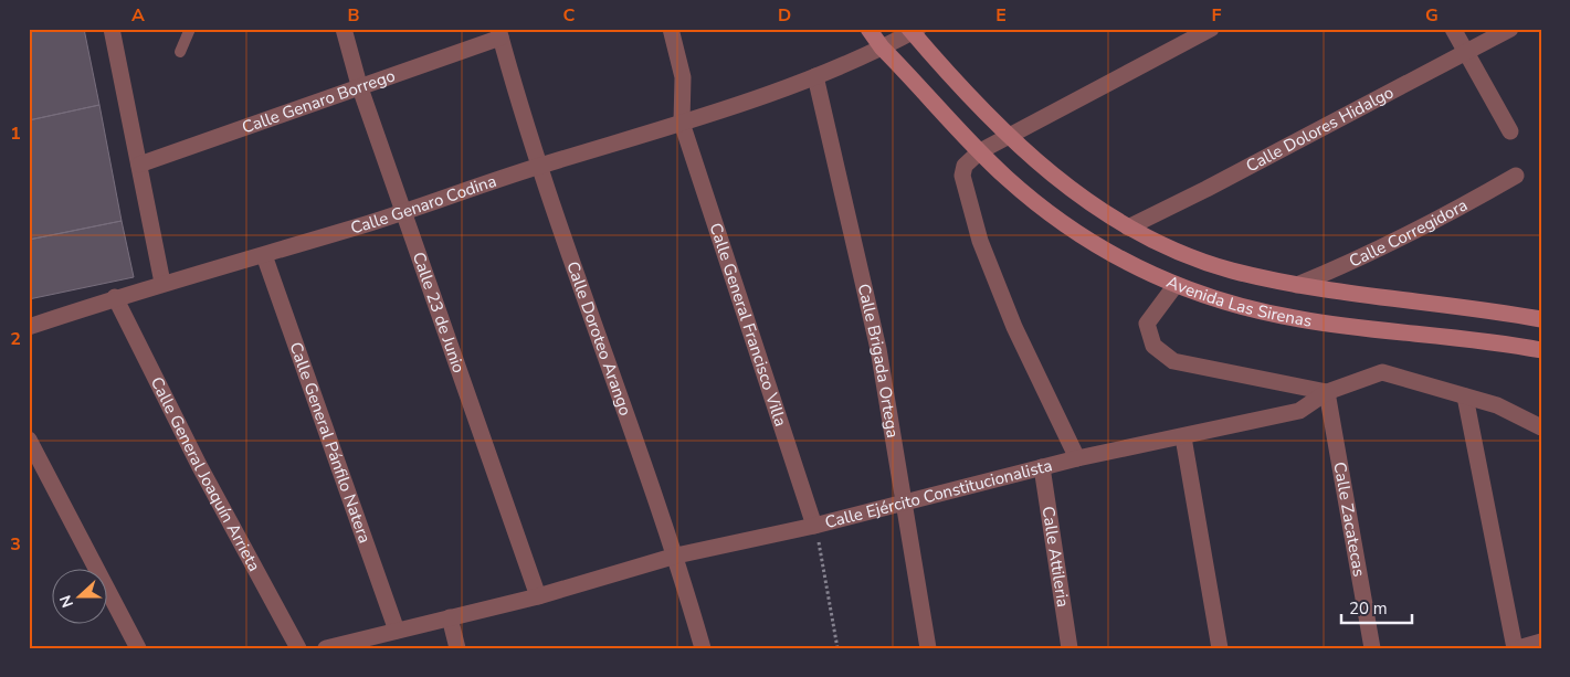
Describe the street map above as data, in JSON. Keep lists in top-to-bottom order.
{
  "streets": {
    "main road": ["Avenida Las Sirenas"],
    "street": [
      "Calle Genaro Borrego",
      "Calle Dolores Hidalgo",
      "Calle Genaro Codina",
      "Calle Corregidora",
      "Calle 23 de Junio",
      "Calle General Francisco Villa",
      "Calle Doroteo Arango",
      "Calle Brigada Ortega",
      "Calle General Pánfilo Natera",
      "Calle General Joaquín Arrieta",
      "Calle Ejército Constitucionalista",
      "Calle Zacatecas",
      "Calle Attileria"
    ]
  },
  "crossings": [
    ["Calle Genaro Borrego", "Calle 23 de Junio"],
    ["Calle Genaro Borrego", "Calle Doroteo Arango"],
    ["Calle Dolores Hidalgo", "Avenida Las Sirenas"],
    ["Calle Genaro Codina", "Avenida Las Sirenas"],
    ["Calle Genaro Codina", "Calle 23 de Junio"],
    ["Calle Genaro Codina", "Calle General Francisco Villa"],
    ["Calle Genaro Codina", "Calle Doroteo Arango"],
    ["Calle Genaro Codina", "Calle Brigada Ortega"],
    ["Calle Genaro Codina", "Calle General Pánfilo Natera"],
    ["Calle Genaro Codina", "Calle General Joaquín Arrieta"],
    ["Calle Corregidora", "Avenida Las Sirenas"],
    ["Calle 23 de Junio", "Calle Ejército Constitucionalista"],
    ["Calle General Francisco Villa", "Calle Ejército Constitucionalista"],
    ["Calle Doroteo Arango", "Calle Ejército Constitucionalista"],
    ["Calle Brigada Ortega", "Calle Ejército Constitucionalista"],
    ["Calle General Pánfilo Natera", "Calle Ejército Constitucionalista"],
    ["Calle Ejército Constitucionalista", "Calle Zacatecas"],
    ["Calle Ejército Constitucionalista", "Calle Attileria"]
  ],
  "scale_bar": "20 m",
  "north": "left",
  "grid": {
    "columns": [
      "A",
      "B",
      "C",
      "D",
      "E",
      "F",
      "G"
    ],
    "rows": ["1", "2", "3"]
  }
}
